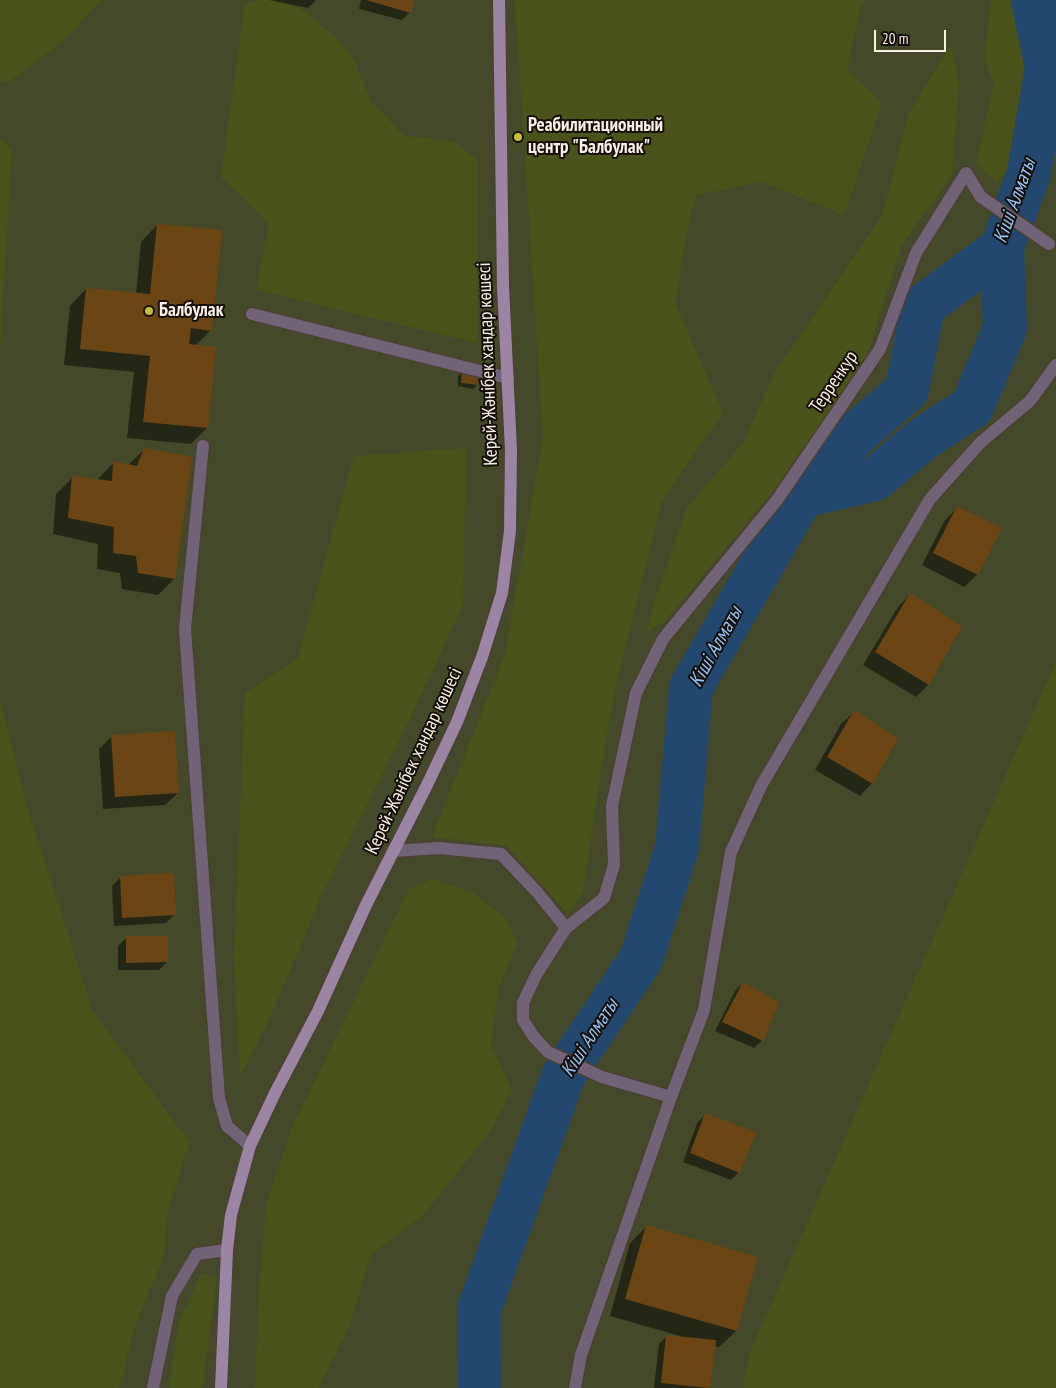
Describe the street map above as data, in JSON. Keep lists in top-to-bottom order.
{
  "streets": {
    "main road": ["Керей-Жәнібек хандар көшесі"],
    "street": ["Терренкур"]
  },
  "water": ["Кіші Алматы"],
  "places": ["Реабилитационный центр \"Балбулак\"", "Балбулак"],
  "scale_bar": "20 m"
}
